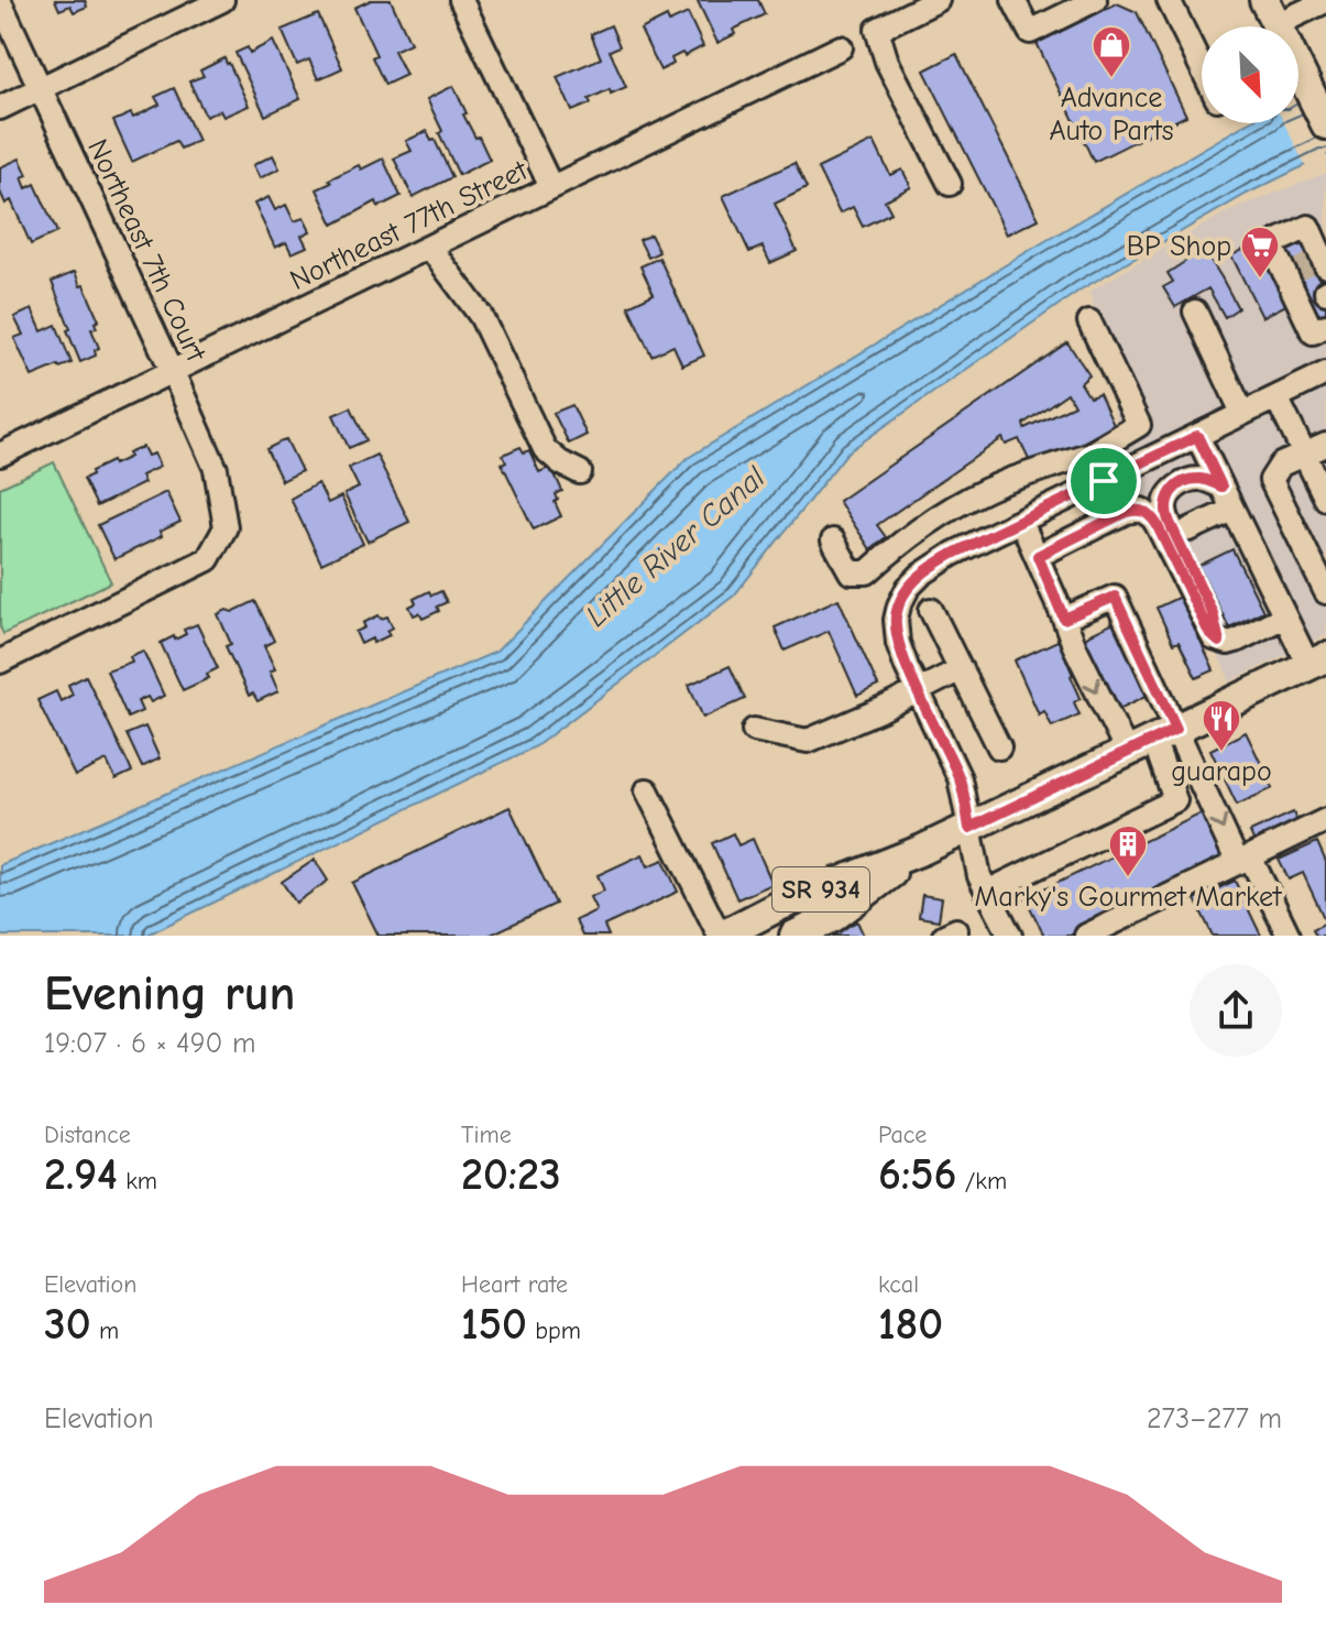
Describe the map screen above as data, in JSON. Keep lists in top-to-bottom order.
{
  "streets": {
    "main road": ["SR 934"],
    "street": ["Northeast 77th Street", "Northeast 7th Court"]
  },
  "crossings": [
    ["Northeast 77th Street", "Northeast 7th Court"]
  ],
  "water": ["Little River Canal"],
  "places": {
    "shop": ["Advance Auto Parts"],
    "supermarket": ["BP Shop"],
    "restaurant": ["guarapo"],
    "building": ["Marky's Gourmet Market"]
  },
  "north": "bottom right",
  "page": {
    "heading": ["Evening run", "19:07 · 6 × 490 m"],
    "stats": [
      ["Distance", "2.94 km"],
      ["Time", "20:23"],
      ["Pace", "6:56 /km"],
      ["Elevation", "30 m"],
      ["Heart rate", "150 bpm"],
      ["kcal", "180"]
    ],
    "chart": ["Elevation", "273–277 m"]
  }
}
